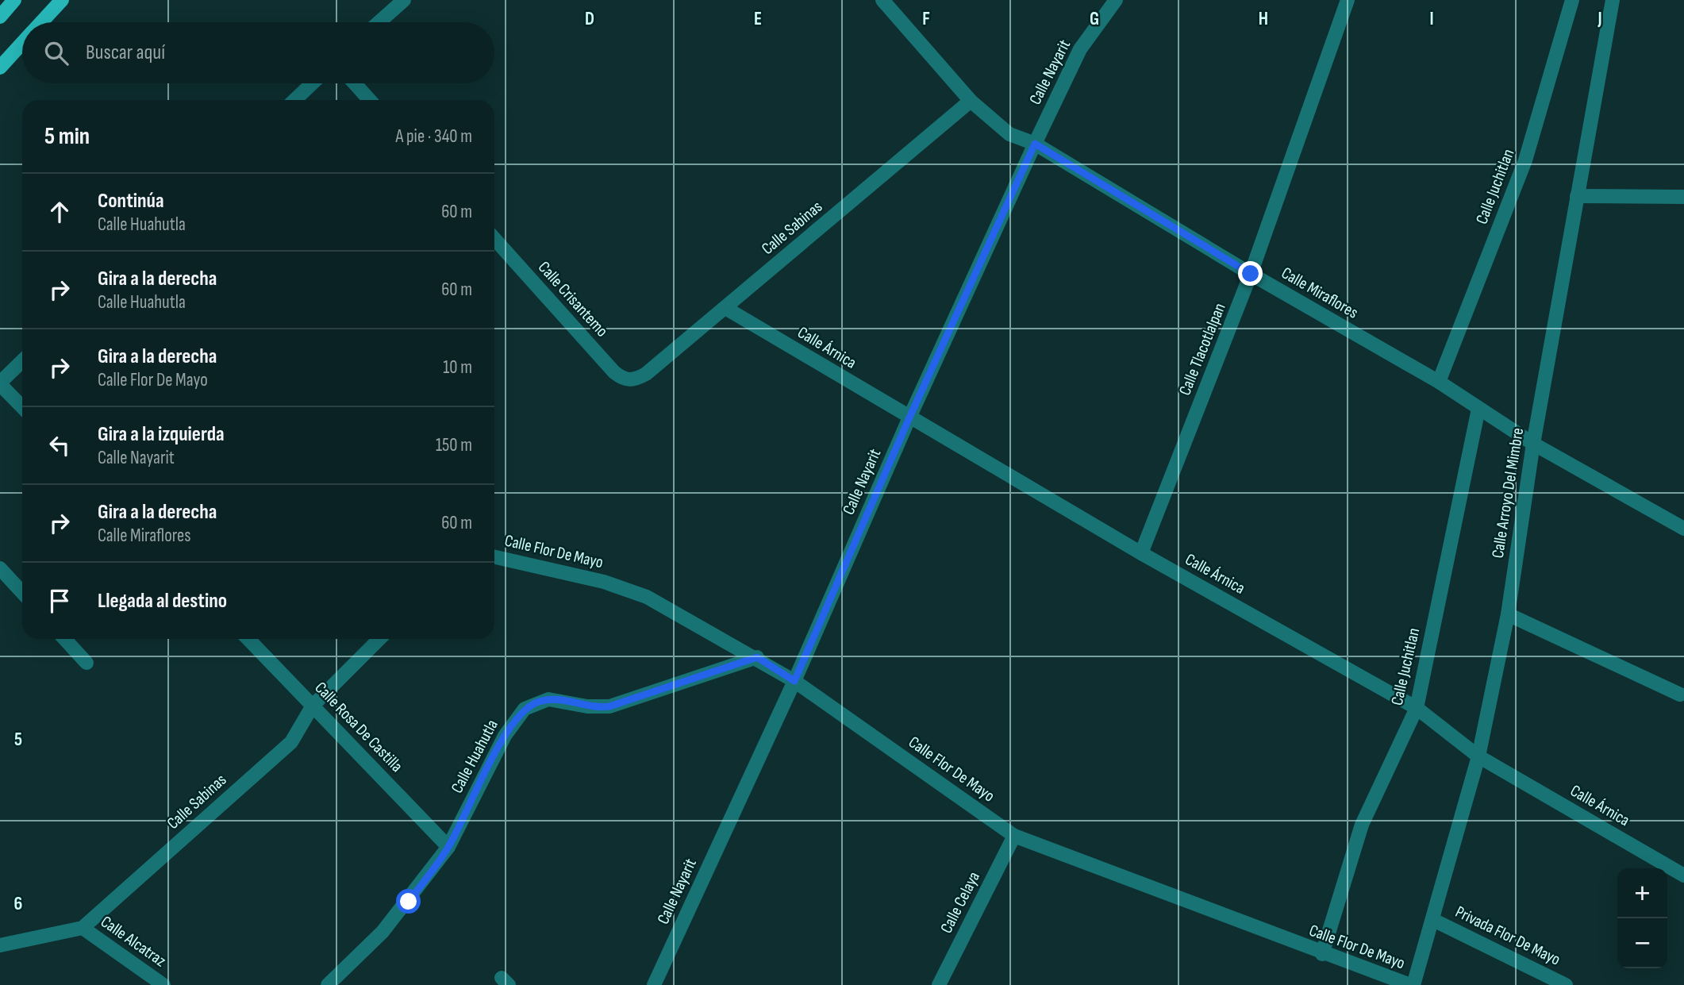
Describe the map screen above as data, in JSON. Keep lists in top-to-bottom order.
{
  "streets": {
    "street": [
      "Calle Nayarit",
      "Calle Juchitlan",
      "Calle Sabinas",
      "Calle Miraflores",
      "Calle Crisantemo",
      "Calle Árnica",
      "Calle Tlacotlalpan",
      "Calle Arroyo Del Mimbre",
      "Calle Flor De Mayo",
      "Calle Rosa De Castilla",
      "Calle Huahutla",
      "Calle Celaya",
      "Privada Flor De Mayo",
      "Calle Alcatraz"
    ]
  },
  "crossings": [
    ["Calle Nayarit", "Calle Miraflores"],
    ["Calle Nayarit", "Calle Árnica"],
    ["Calle Nayarit", "Calle Flor De Mayo"],
    ["Calle Juchitlan", "Calle Miraflores"],
    ["Calle Juchitlan", "Calle Árnica"],
    ["Calle Juchitlan", "Calle Flor De Mayo"],
    ["Calle Sabinas", "Calle Miraflores"],
    ["Calle Sabinas", "Calle Crisantemo"],
    ["Calle Sabinas", "Calle Árnica"],
    ["Calle Sabinas", "Calle Rosa De Castilla"],
    ["Calle Sabinas", "Calle Alcatraz"],
    ["Calle Miraflores", "Calle Tlacotlalpan"],
    ["Calle Miraflores", "Calle Arroyo Del Mimbre"],
    ["Calle Árnica", "Calle Tlacotlalpan"],
    ["Calle Árnica", "Calle Arroyo Del Mimbre"],
    ["Calle Arroyo Del Mimbre", "Calle Flor De Mayo"],
    ["Calle Arroyo Del Mimbre", "Privada Flor De Mayo"],
    ["Calle Flor De Mayo", "Calle Huahutla"],
    ["Calle Flor De Mayo", "Calle Celaya"],
    ["Calle Rosa De Castilla", "Calle Huahutla"]
  ],
  "page": {
    "search": "Buscar aquí",
    "heading": ["5 min", "A pie · 340 m"],
    "list": [
      ["Continúa", "Calle Huahutla", "60 m"],
      ["Gira a la derecha", "Calle Huahutla", "60 m"],
      ["Gira a la derecha", "Calle Flor De Mayo", "10 m"],
      ["Gira a la izquierda", "Calle Nayarit", "150 m"],
      ["Gira a la derecha", "Calle Miraflores", "60 m"],
      "Llegada al destino"
    ],
    "map_buttons": ["+", "−"]
  },
  "grid": {
    "columns": [
      "D",
      "E",
      "F",
      "G",
      "H",
      "I",
      "J"
    ],
    "rows": ["5", "6"]
  }
}
